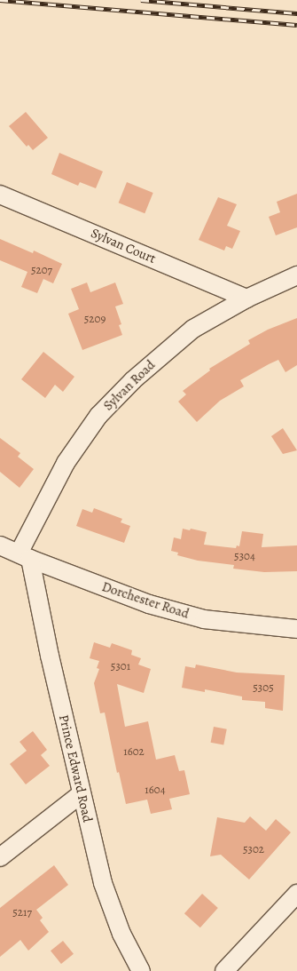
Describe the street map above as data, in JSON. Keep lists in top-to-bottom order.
{
  "streets": {
    "street": [
      "Sylvan Court",
      "Sylvan Road",
      "Dorchester Road",
      "Prince Edward Road"
    ]
  },
  "crossings": [
    ["Sylvan Court", "Sylvan Road"],
    ["Sylvan Road", "Dorchester Road"],
    ["Sylvan Road", "Prince Edward Road"],
    ["Dorchester Road", "Prince Edward Road"]
  ],
  "house_numbers": [
    "5207",
    "5209",
    "5304",
    "5301",
    "5305",
    "1602",
    "1604",
    "5302",
    "5217"
  ]
}
